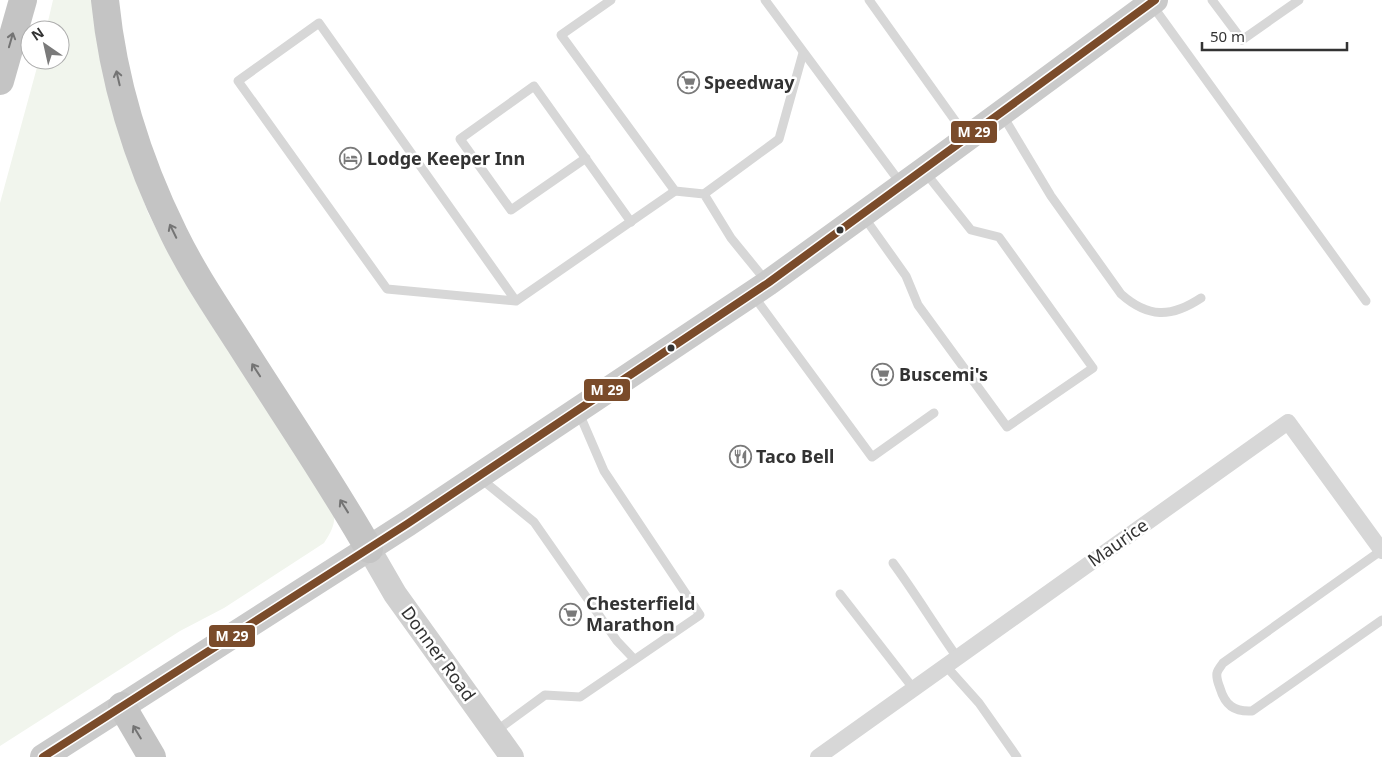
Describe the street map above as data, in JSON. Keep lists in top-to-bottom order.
{
  "streets": {
    "street": ["Maurice", "Donner Road"]
  },
  "places": {
    "supermarket": ["Speedway", "Buscemi's", "Chesterfield Marathon"],
    "hotel": ["Lodge Keeper Inn"],
    "restaurant": ["Taco Bell"]
  },
  "scale_bar": "50 m",
  "north": "top left"
}
